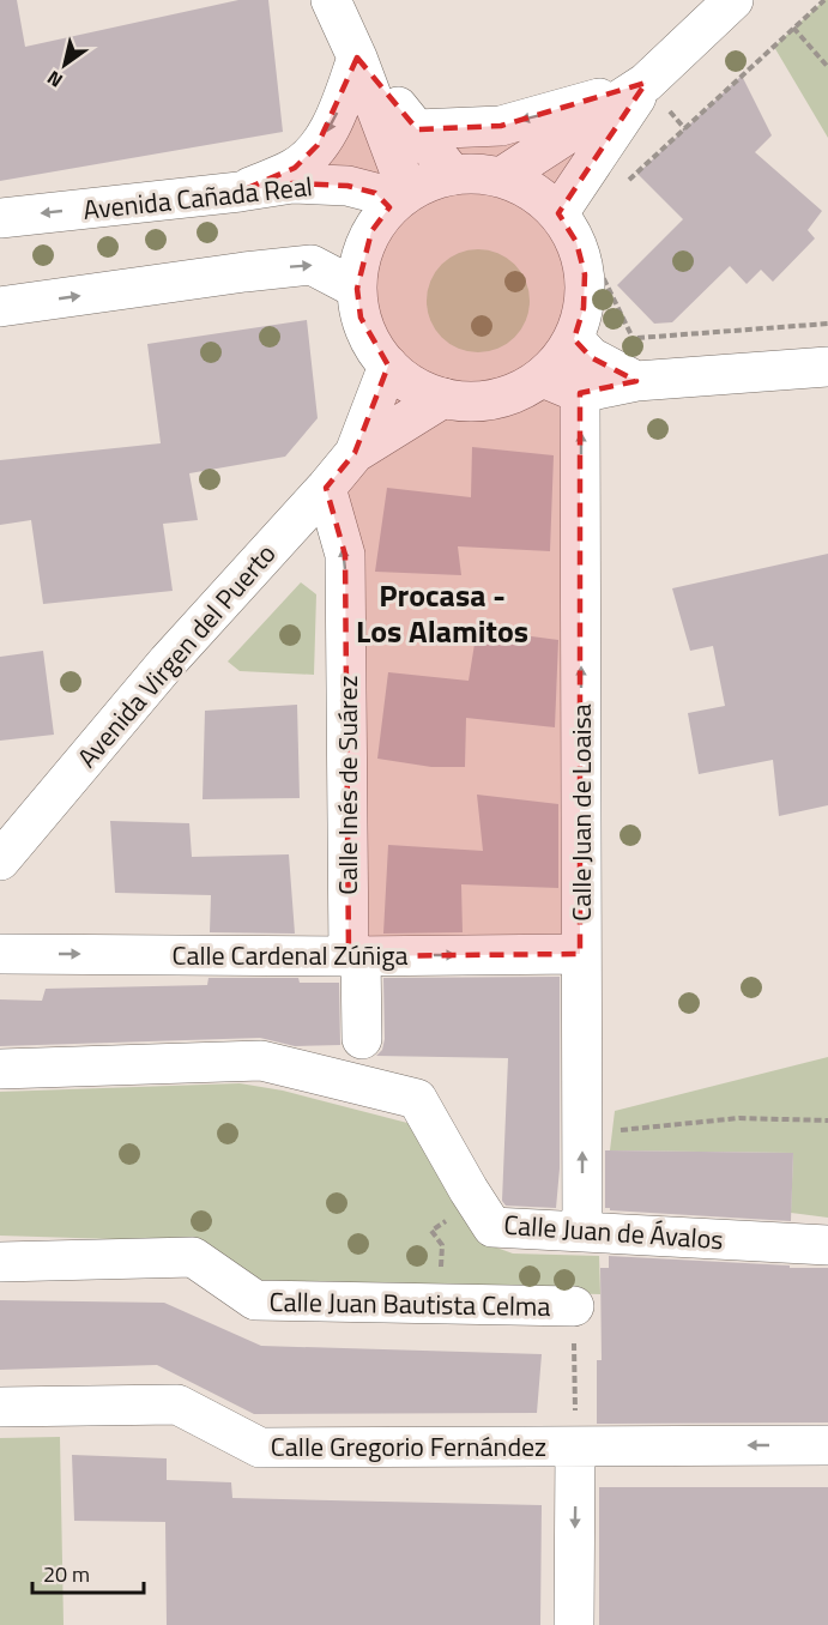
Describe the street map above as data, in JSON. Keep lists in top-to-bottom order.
{
  "streets": {
    "street": [
      "Avenida Cañada Real",
      "Avenida Virgen del Puerto",
      "Calle Inés de Suárez",
      "Calle Juan de Loaisa",
      "Calle Cardenal Zúñiga",
      "Calle Juan de Ávalos",
      "Calle Juan Bautista Celma",
      "Calle Gregorio Fernández"
    ]
  },
  "crossings": [
    ["Avenida Cañada Real", "Avenida Virgen del Puerto"],
    ["Avenida Virgen del Puerto", "Calle Inés de Suárez"],
    ["Calle Inés de Suárez", "Calle Cardenal Zúñiga"],
    ["Calle Juan de Loaisa", "Calle Cardenal Zúñiga"],
    ["Calle Juan de Loaisa", "Calle Juan de Ávalos"]
  ],
  "one_way": ["Calle Inés de Suárez", "Calle Juan de Loaisa", "Calle Cardenal Zúñiga"],
  "districts": ["Procasa - Los Alamitos"],
  "scale_bar": "20 m",
  "north": "bottom left"
}
